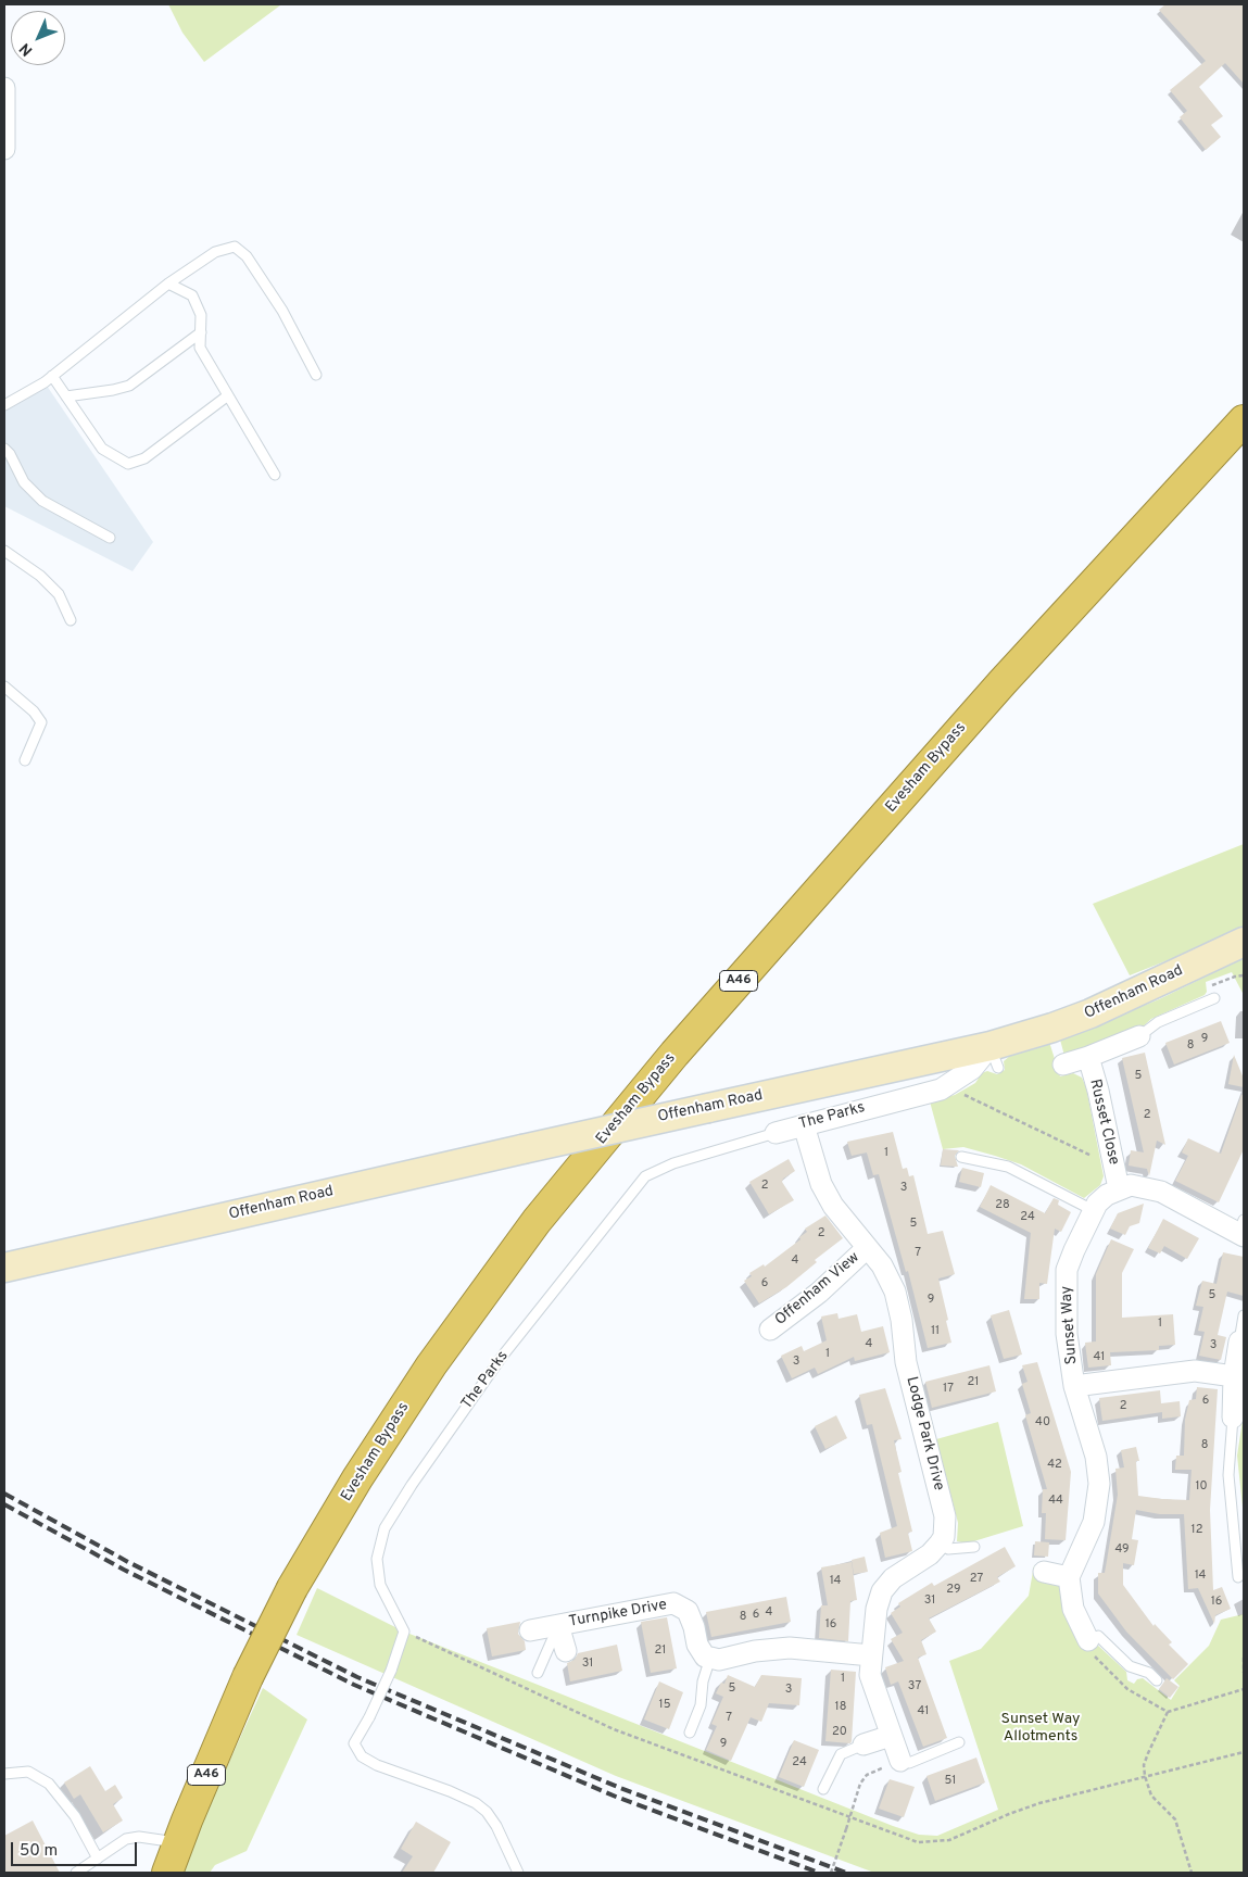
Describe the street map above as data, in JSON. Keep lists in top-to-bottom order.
{
  "streets": {
    "highway": ["Evesham Bypass", "A46"],
    "main road": ["Offenham Road"],
    "street": [
      "The Parks",
      "Russet Close",
      "Offenham View",
      "Sunset Way",
      "Lodge Park Drive",
      "Turnpike Drive"
    ]
  },
  "crossings": [
    ["Offenham Road", "The Parks"],
    ["The Parks", "Lodge Park Drive"],
    ["Russet Close", "Sunset Way"],
    ["Offenham View", "Lodge Park Drive"]
  ],
  "parks": ["Sunset Way Allotments"],
  "house_numbers": [
    "9",
    "8",
    "5",
    "2",
    "1",
    "2",
    "3",
    "28",
    "24",
    "5",
    "2",
    "7",
    "4",
    "6",
    "5",
    "9",
    "1",
    "11",
    "4",
    "3",
    "1",
    "41",
    "3",
    "21",
    "17",
    "6",
    "2",
    "40",
    "8",
    "42",
    "10",
    "44",
    "12",
    "49",
    "14",
    "27",
    "14",
    "29",
    "31",
    "16",
    "4",
    "6",
    "8",
    "16",
    "21",
    "31",
    "1",
    "37",
    "5",
    "3",
    "15",
    "18",
    "41",
    "7",
    "20",
    "9",
    "24",
    "51"
  ],
  "scale_bar": "50 m",
  "north": "bottom left"
}
